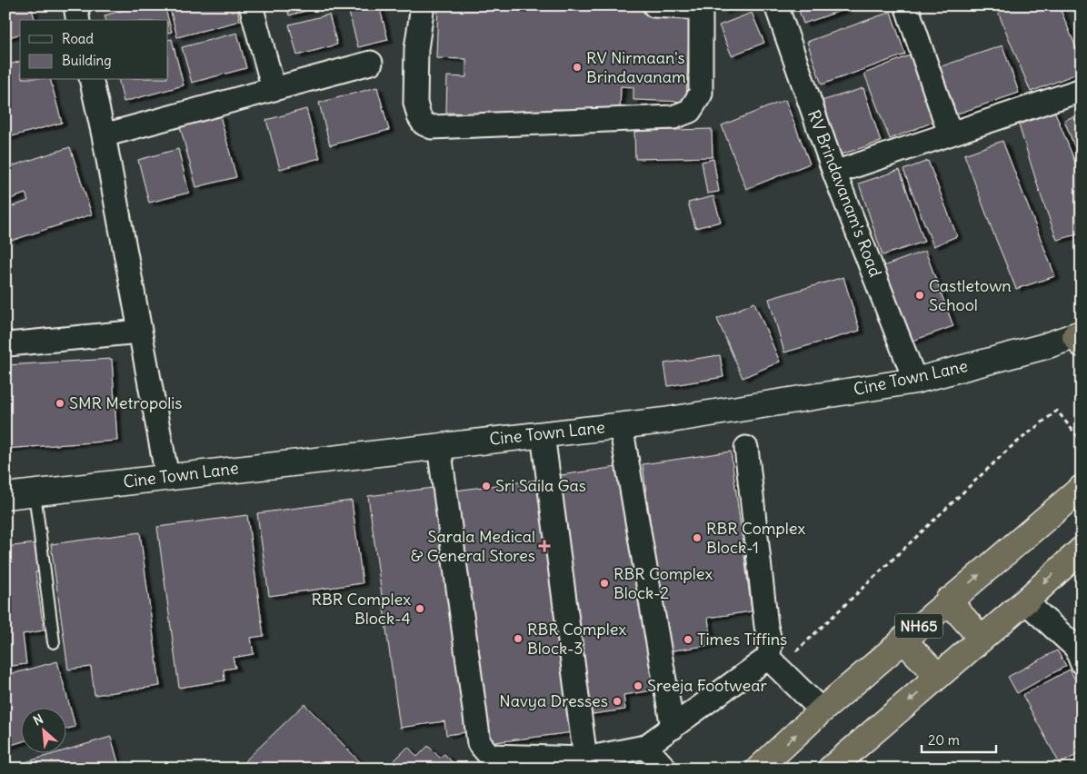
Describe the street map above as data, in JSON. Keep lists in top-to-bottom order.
{
  "streets": {
    "highway": ["NH65"],
    "street": ["RV Brindavanam's Road", "Cine Town Lane"]
  },
  "crossings": [
    ["RV Brindavanam's Road", "Cine Town Lane"]
  ],
  "places": {
    "other": [
      "RV Nirmaan's Brindavanam",
      "Castletown School",
      "SMR Metropolis",
      "Sri Saila Gas",
      "RBR Complex Block-1",
      "RBR Complex Block-2",
      "RBR Complex Block-4",
      "RBR Complex Block-3",
      "Times Tiffins",
      "Sreeja Footwear",
      "Navya Dresses"
    ],
    "health": ["Sarala Medical & General Stores"]
  },
  "legend": ["Road", "Building"],
  "scale_bar": "20 m",
  "north": "top left"
}
